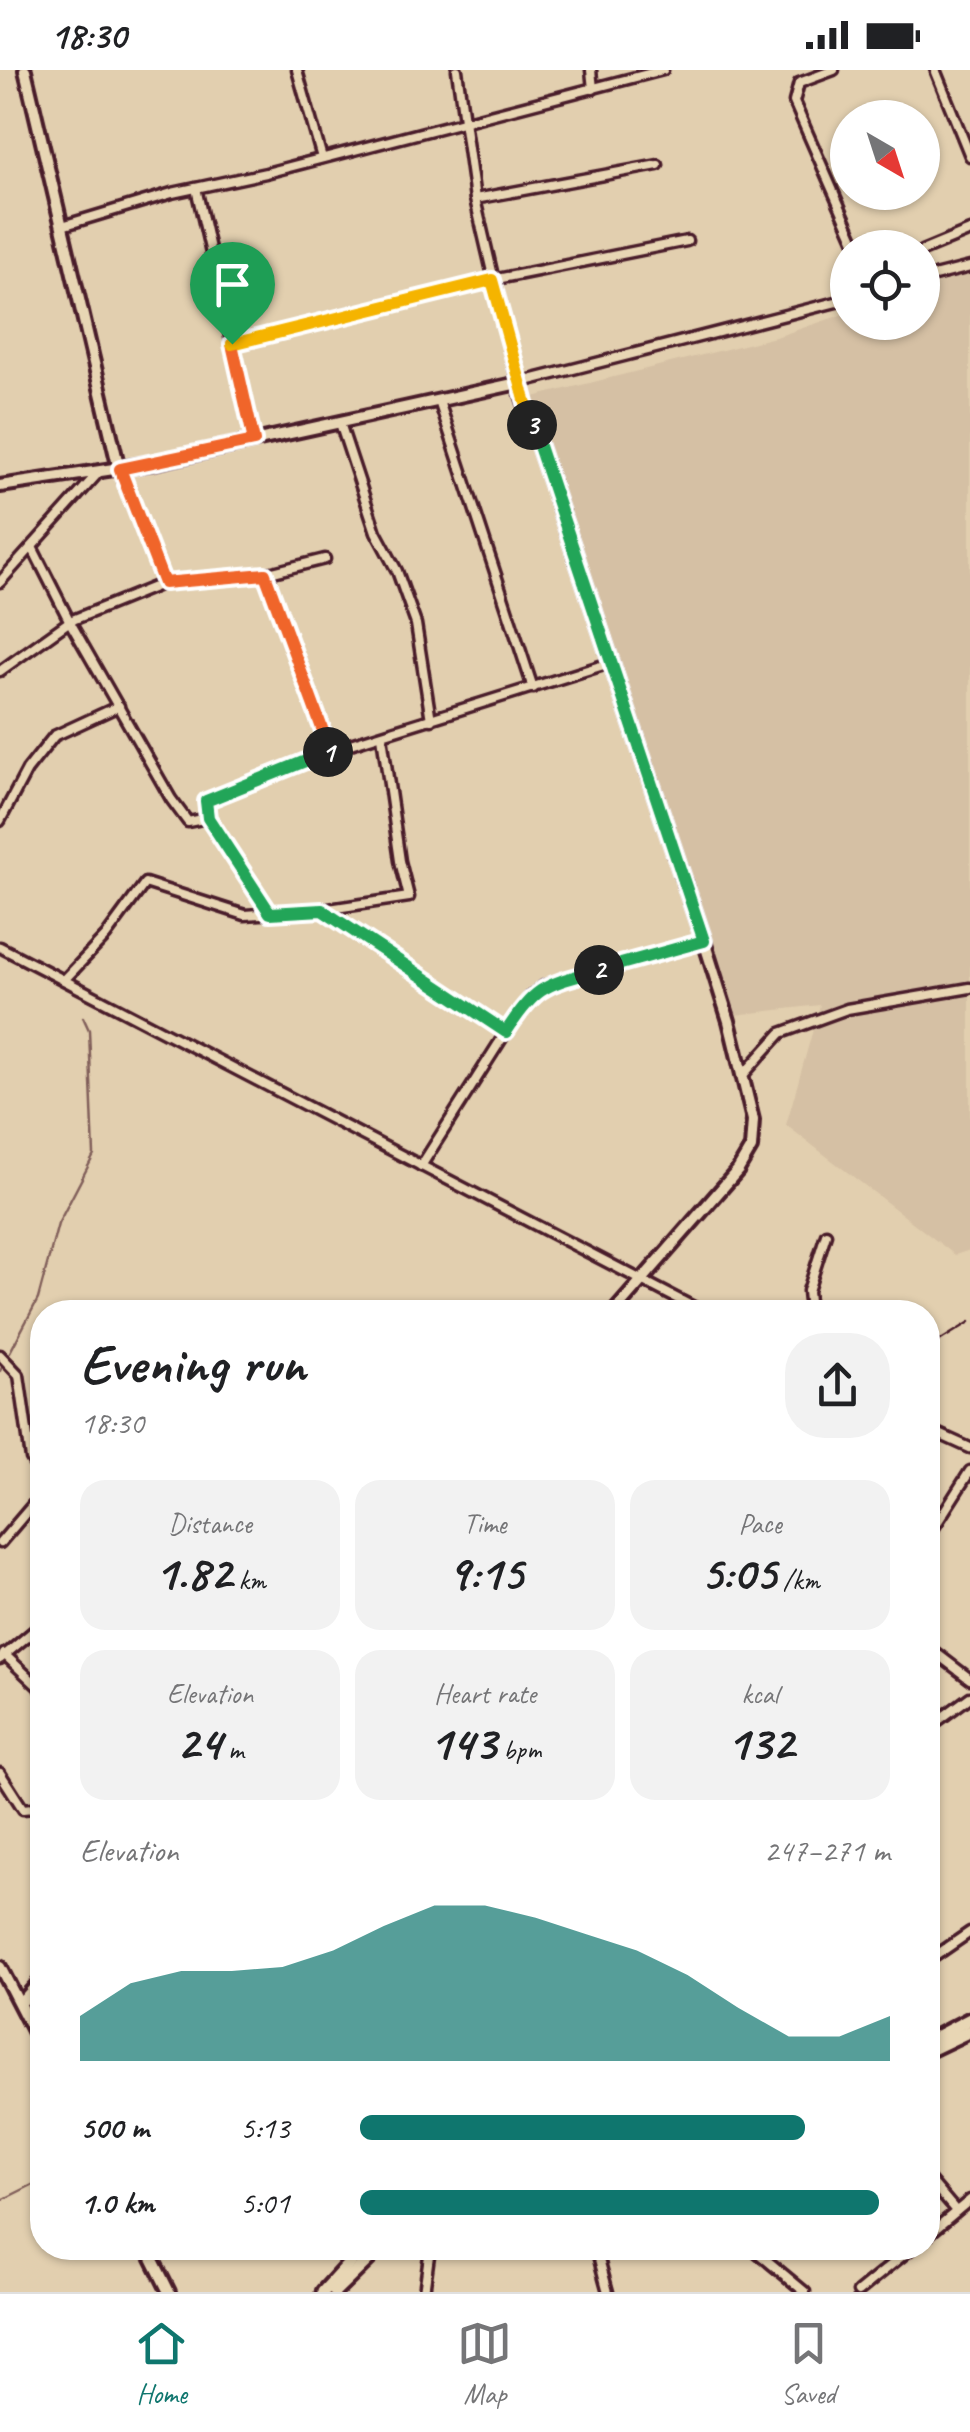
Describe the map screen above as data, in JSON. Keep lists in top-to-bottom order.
{
  "north": "bottom right",
  "page": {
    "status": "18:30",
    "pins": ["3", "1", "2"],
    "heading": ["Evening run", "18:30"],
    "stats": [
      ["Distance", "1.82 km"],
      ["Time", "9:15"],
      ["Pace", "5:05 /km"],
      ["Elevation", "24 m"],
      ["Heart rate", "143 bpm"],
      ["kcal", "132"]
    ],
    "chart": ["Elevation", "247–271 m"],
    "list": [
      {
        "name": "500 m",
        "note": "5:13"
      },
      {
        "name": "1.0 km",
        "note": "5:01"
      }
    ],
    "tabs": ["Home", "Map", "Saved"]
  }
}
